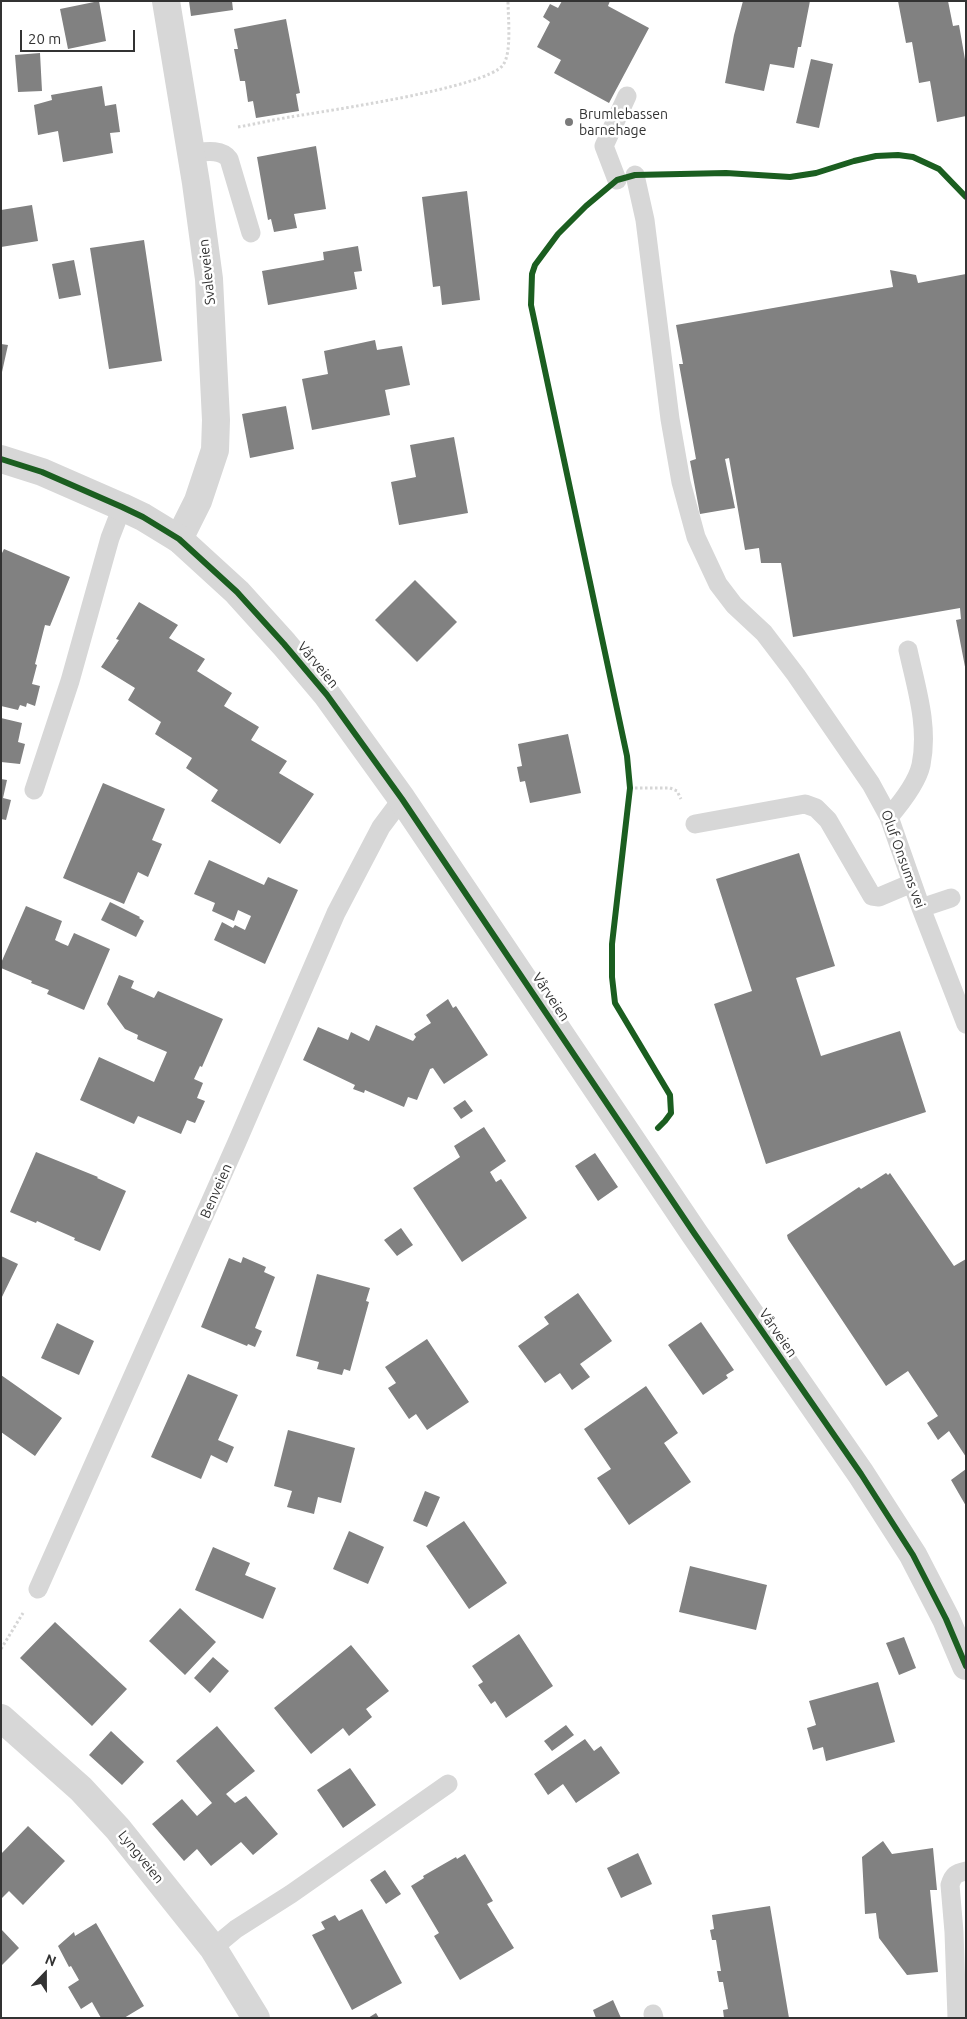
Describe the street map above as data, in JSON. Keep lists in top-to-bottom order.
{
  "streets": {
    "street": ["Svaleveien", "Vårveien", "Lyngveien"],
    "lane": ["Oluf Onsums vei", "Benveien"]
  },
  "crossings": [
    ["Svaleveien", "Vårveien"],
    ["Vårveien", "Benveien"]
  ],
  "places": ["Brumlebassen barnehage"],
  "scale_bar": "20 m",
  "north": "top"
}
